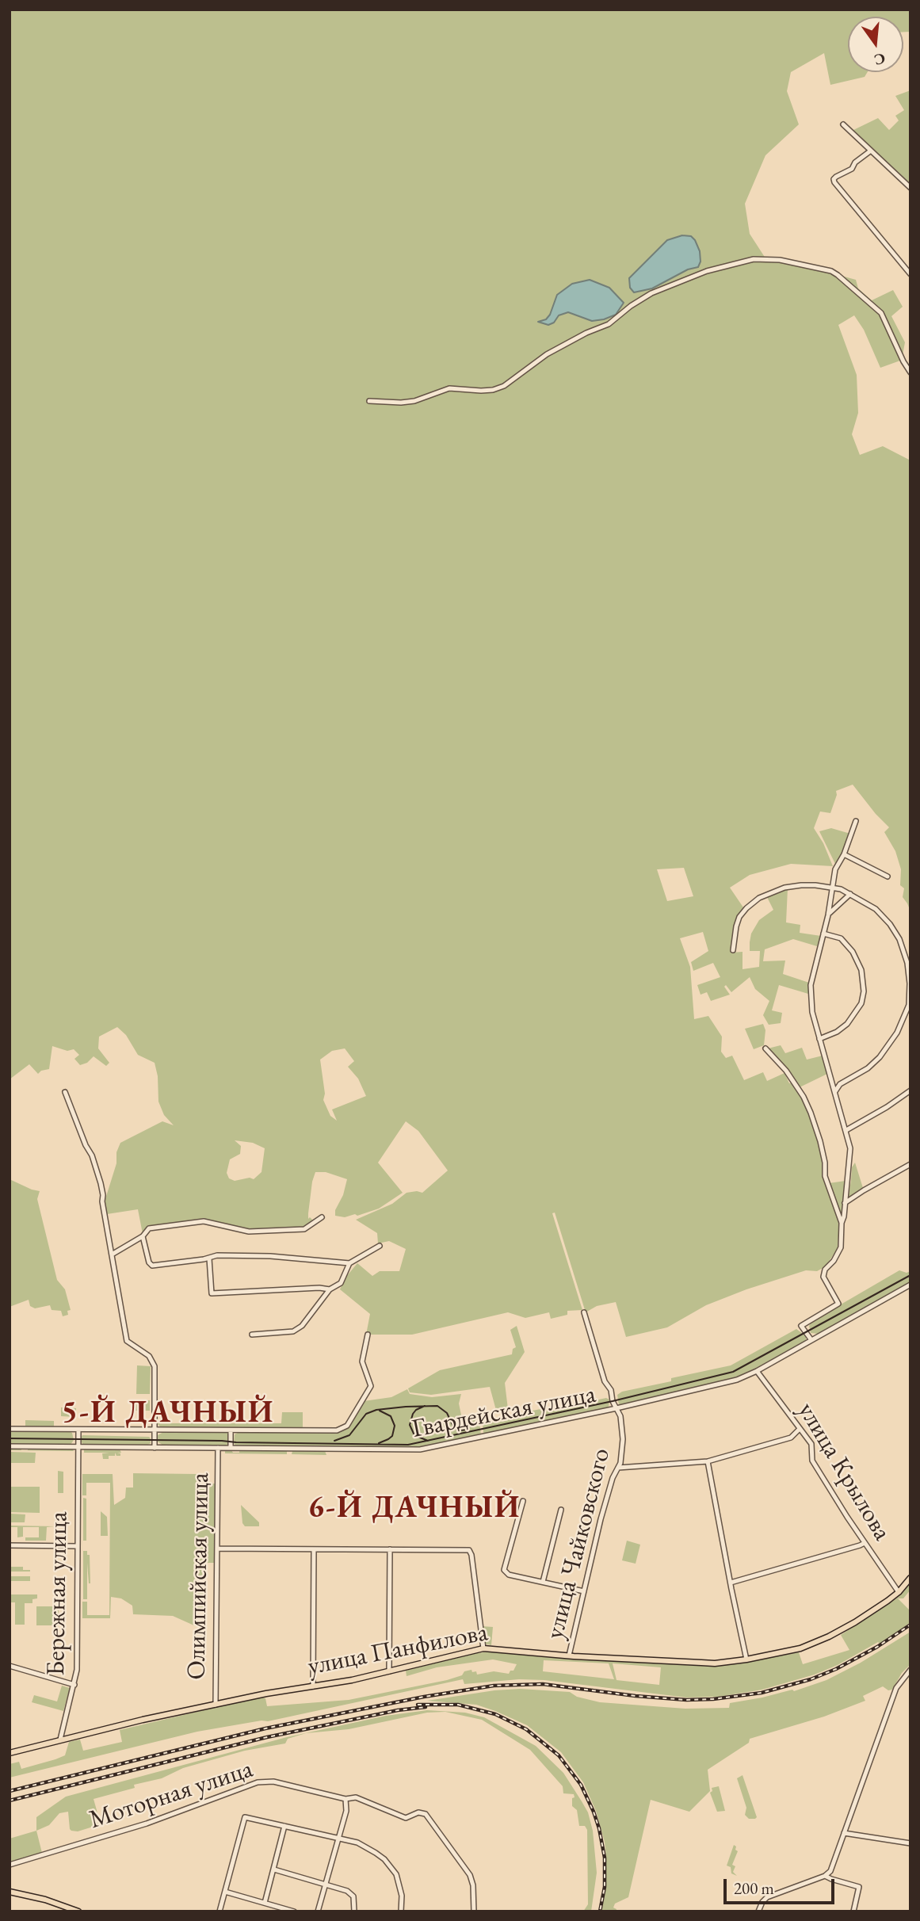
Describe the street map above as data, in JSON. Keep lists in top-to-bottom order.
{
  "streets": {
    "main road": ["улица Панфилова"],
    "street": [
      "Гвардейская улица",
      "улица Крылова",
      "улица Чайковского",
      "Олимпийская улица",
      "Бережная улица",
      "Моторная улица"
    ]
  },
  "crossings": [
    ["Гвардейская улица", "улица Крылова"],
    ["Гвардейская улица", "улица Чайковского"],
    ["Гвардейская улица", "Олимпийская улица"],
    ["Гвардейская улица", "Бережная улица"],
    ["улица Крылова", "улица Панфилова"],
    ["улица Чайковского", "улица Панфилова"],
    ["Олимпийская улица", "улица Панфилова"],
    ["Бережная улица", "улица Панфилова"]
  ],
  "districts": ["5-Й ДАЧНЫЙ", "6-Й ДАЧНЫЙ"],
  "scale_bar": "200 m",
  "north": "bottom"
}
